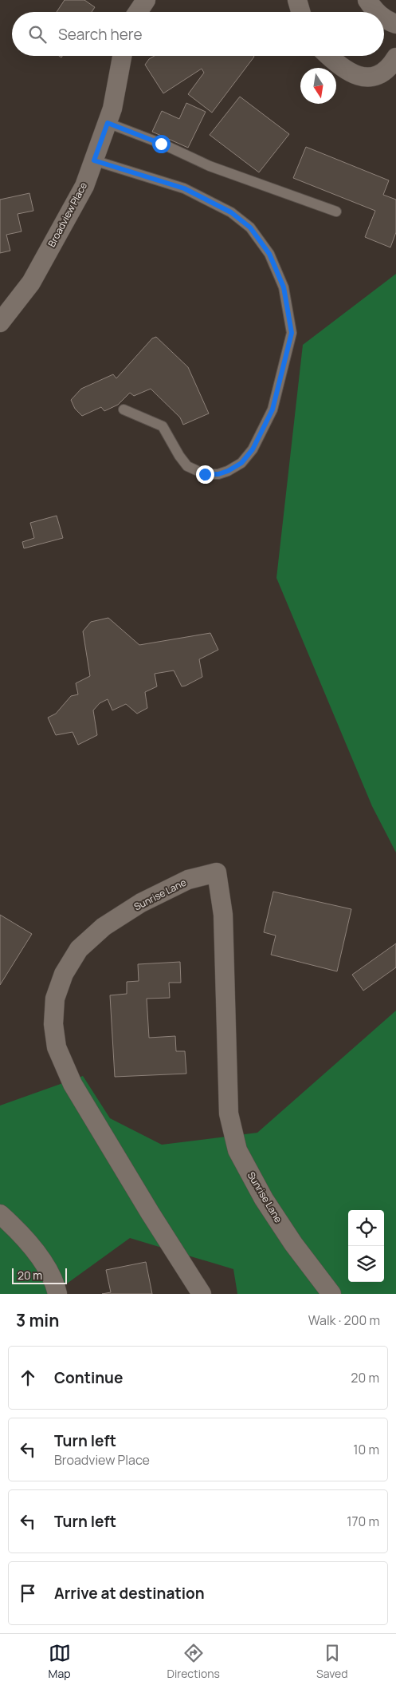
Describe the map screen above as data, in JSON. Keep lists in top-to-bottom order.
{
  "streets": {
    "street": ["Broadview Place", "Sunrise Lane"]
  },
  "scale_bar": "20 m",
  "north": "bottom",
  "page": {
    "search": "Search here",
    "scale": "20 m",
    "heading": ["3 min", "Walk · 200 m"],
    "list": [
      ["Continue", "20 m"],
      ["Turn left", "Broadview Place", "10 m"],
      ["Turn left", "170 m"],
      "Arrive at destination"
    ],
    "nav": ["Map", "Directions", "Saved"]
  }
}
